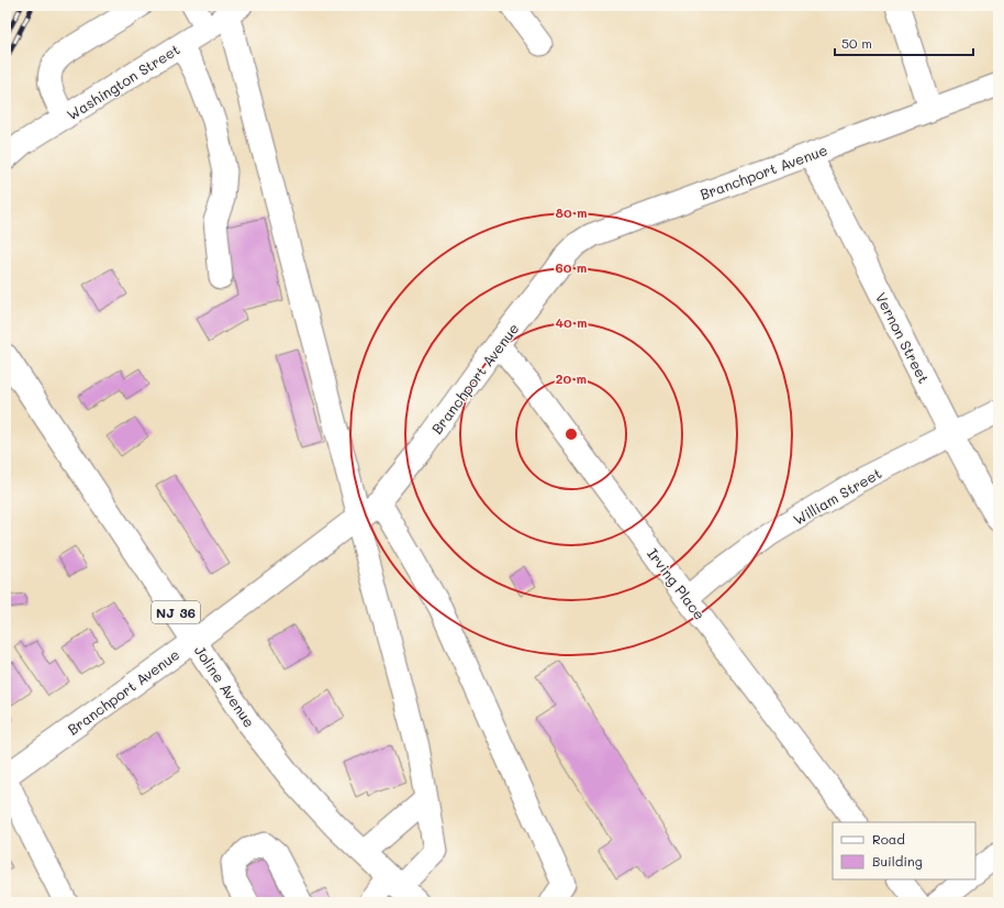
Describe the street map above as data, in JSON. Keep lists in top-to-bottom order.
{
  "streets": {
    "main road": ["NJ 36", "Joline Avenue"],
    "street": [
      "Washington Street",
      "Branchport Avenue",
      "Vernon Street",
      "William Street",
      "Irving Place"
    ]
  },
  "crossings": [
    ["Branchport Avenue", "Vernon Street"],
    ["Branchport Avenue", "Irving Place"],
    ["Branchport Avenue", "Joline Avenue"],
    ["Vernon Street", "William Street"],
    ["William Street", "Irving Place"]
  ],
  "legend": ["Road", "Building"],
  "scale_bar": "50 m",
  "rings": [
    "80 m",
    "60 m",
    "40 m",
    "20 m"
  ]
}
